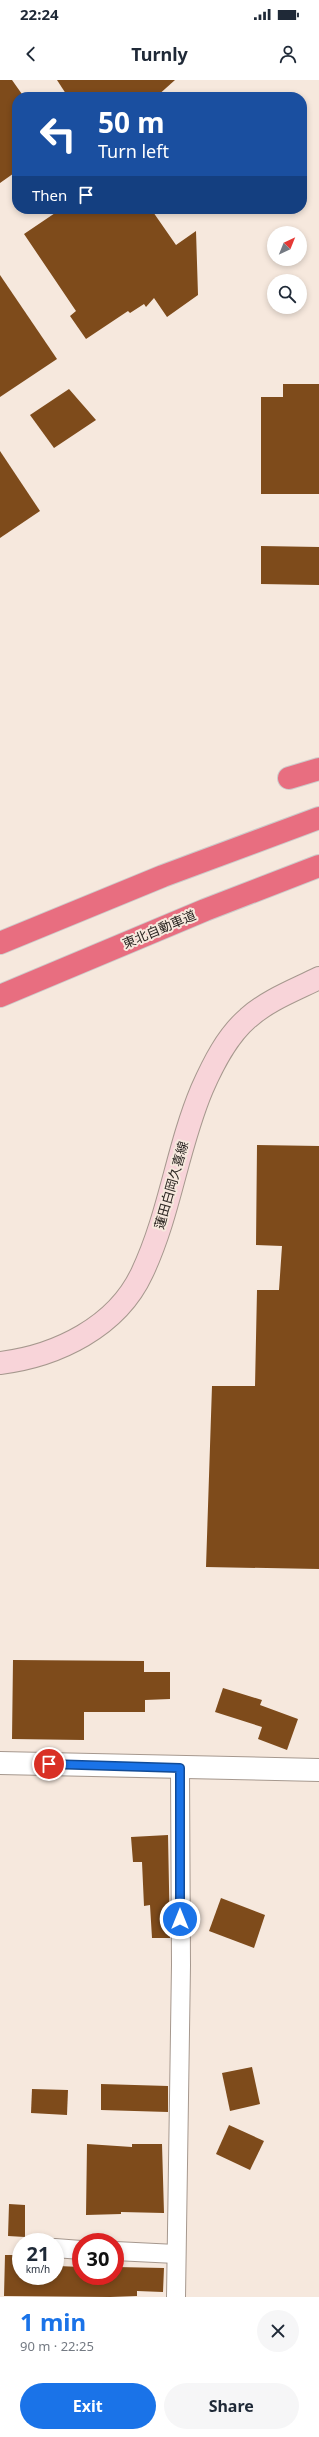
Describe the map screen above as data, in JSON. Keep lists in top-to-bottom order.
{
  "streets": {
    "highway": ["東北自動車道"],
    "main road": ["蓮田白岡久喜線"]
  },
  "north": "top right",
  "page": {
    "status": "22:24",
    "header": "Turnly",
    "turn": ["50 m", "Turn left"],
    "then": "Then",
    "speed": "21 km/h",
    "limit": "30",
    "heading": ["1 min", "90 m · 22:25"],
    "buttons": ["Exit", "Share"]
  }
}
